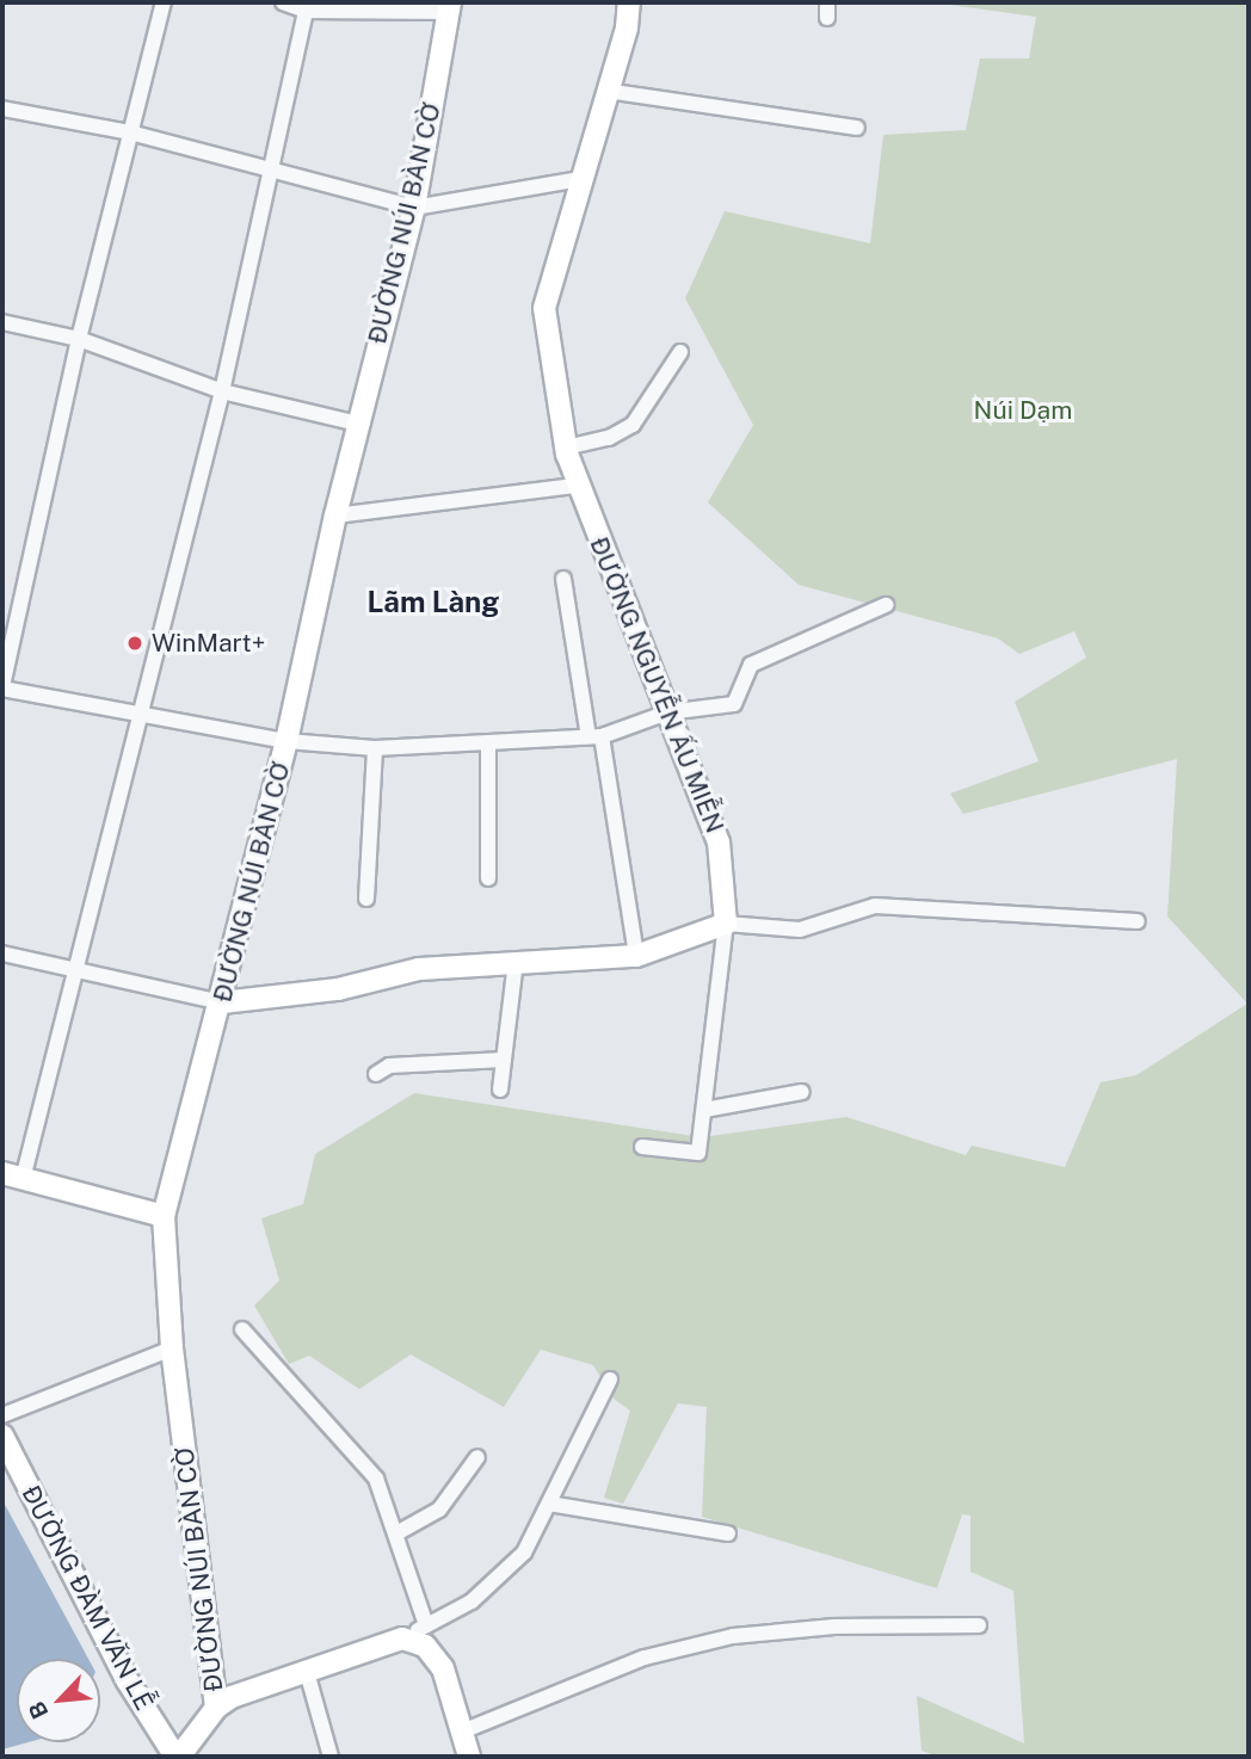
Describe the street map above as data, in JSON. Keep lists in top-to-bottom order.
{
  "streets": {
    "street": ["ĐƯỜNG NÚI BÀN CỜ", "ĐƯỜNG NGUYỄN ẤU MIỄN", "ĐƯỜNG ĐÀM VĂN LỄ"]
  },
  "crossings": [
    ["ĐƯỜNG NÚI BÀN CỜ", "ĐƯỜNG ĐÀM VĂN LỄ"]
  ],
  "districts": ["Lãm Làng"],
  "parks": ["Núi Dạm"],
  "places": ["WinMart+"],
  "north": "bottom left"
}
